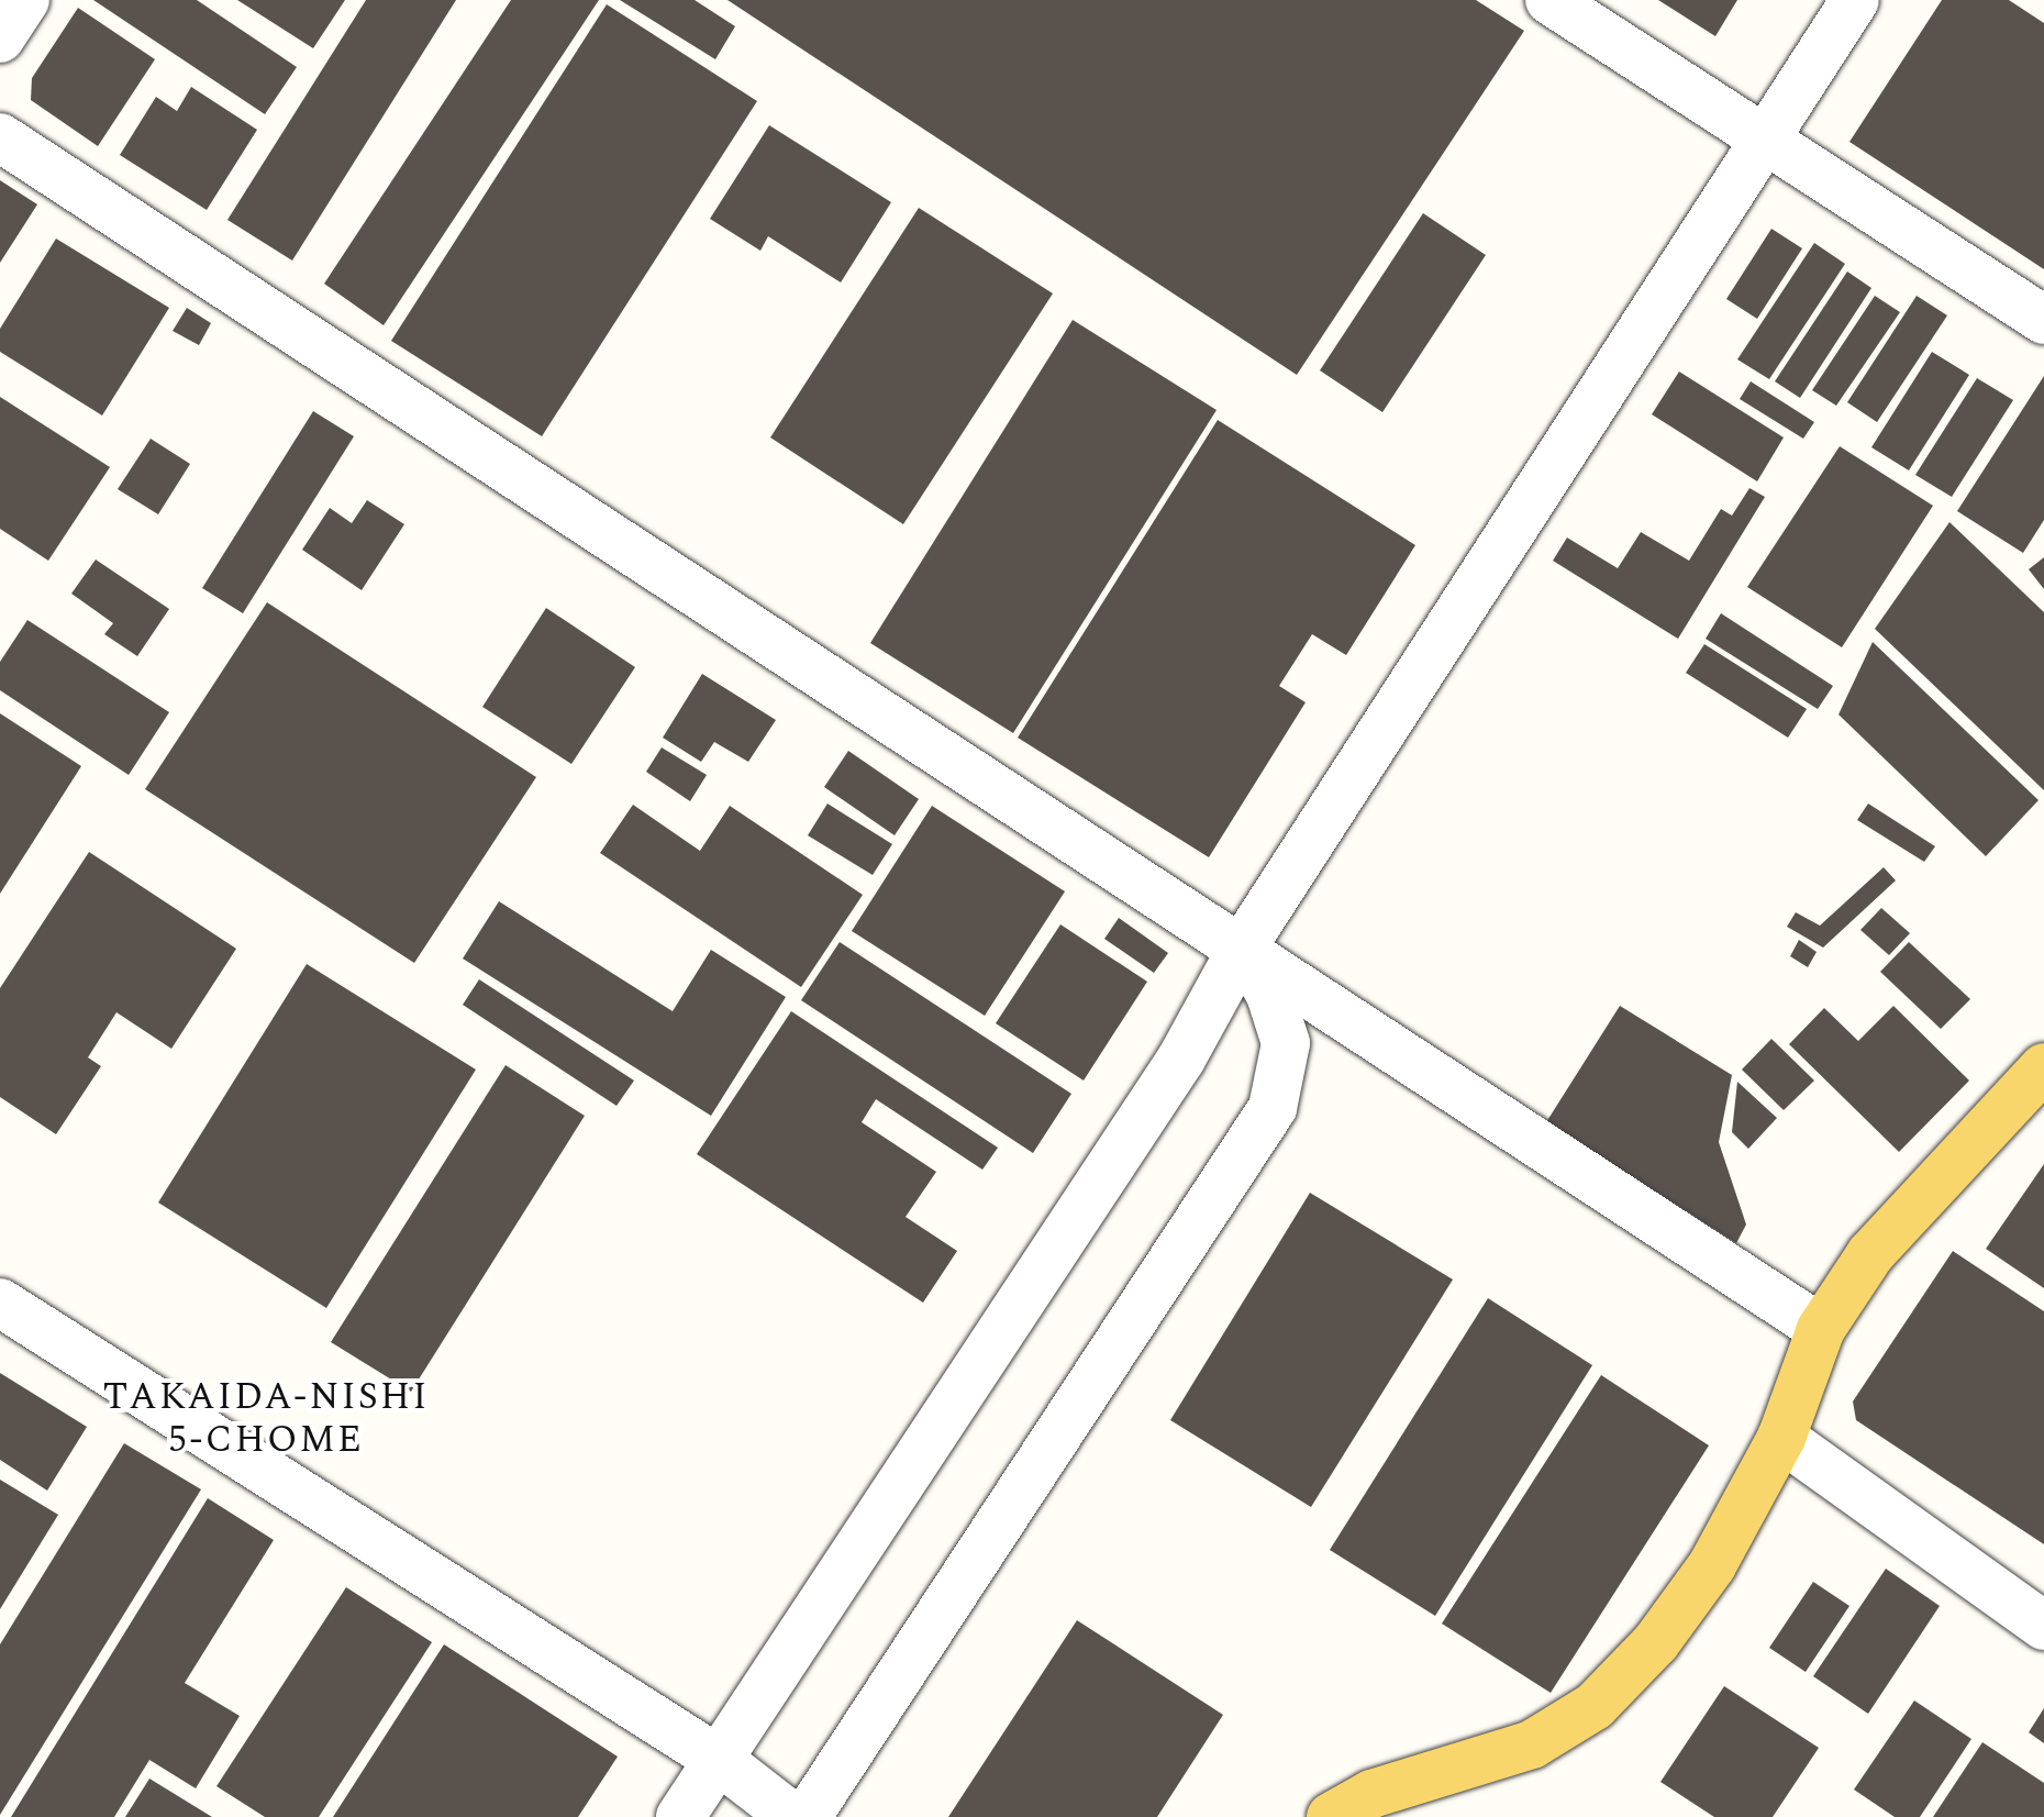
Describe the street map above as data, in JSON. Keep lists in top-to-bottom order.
{
  "districts": ["TAKAIDA-NISHI 5-CHOME"]
}
